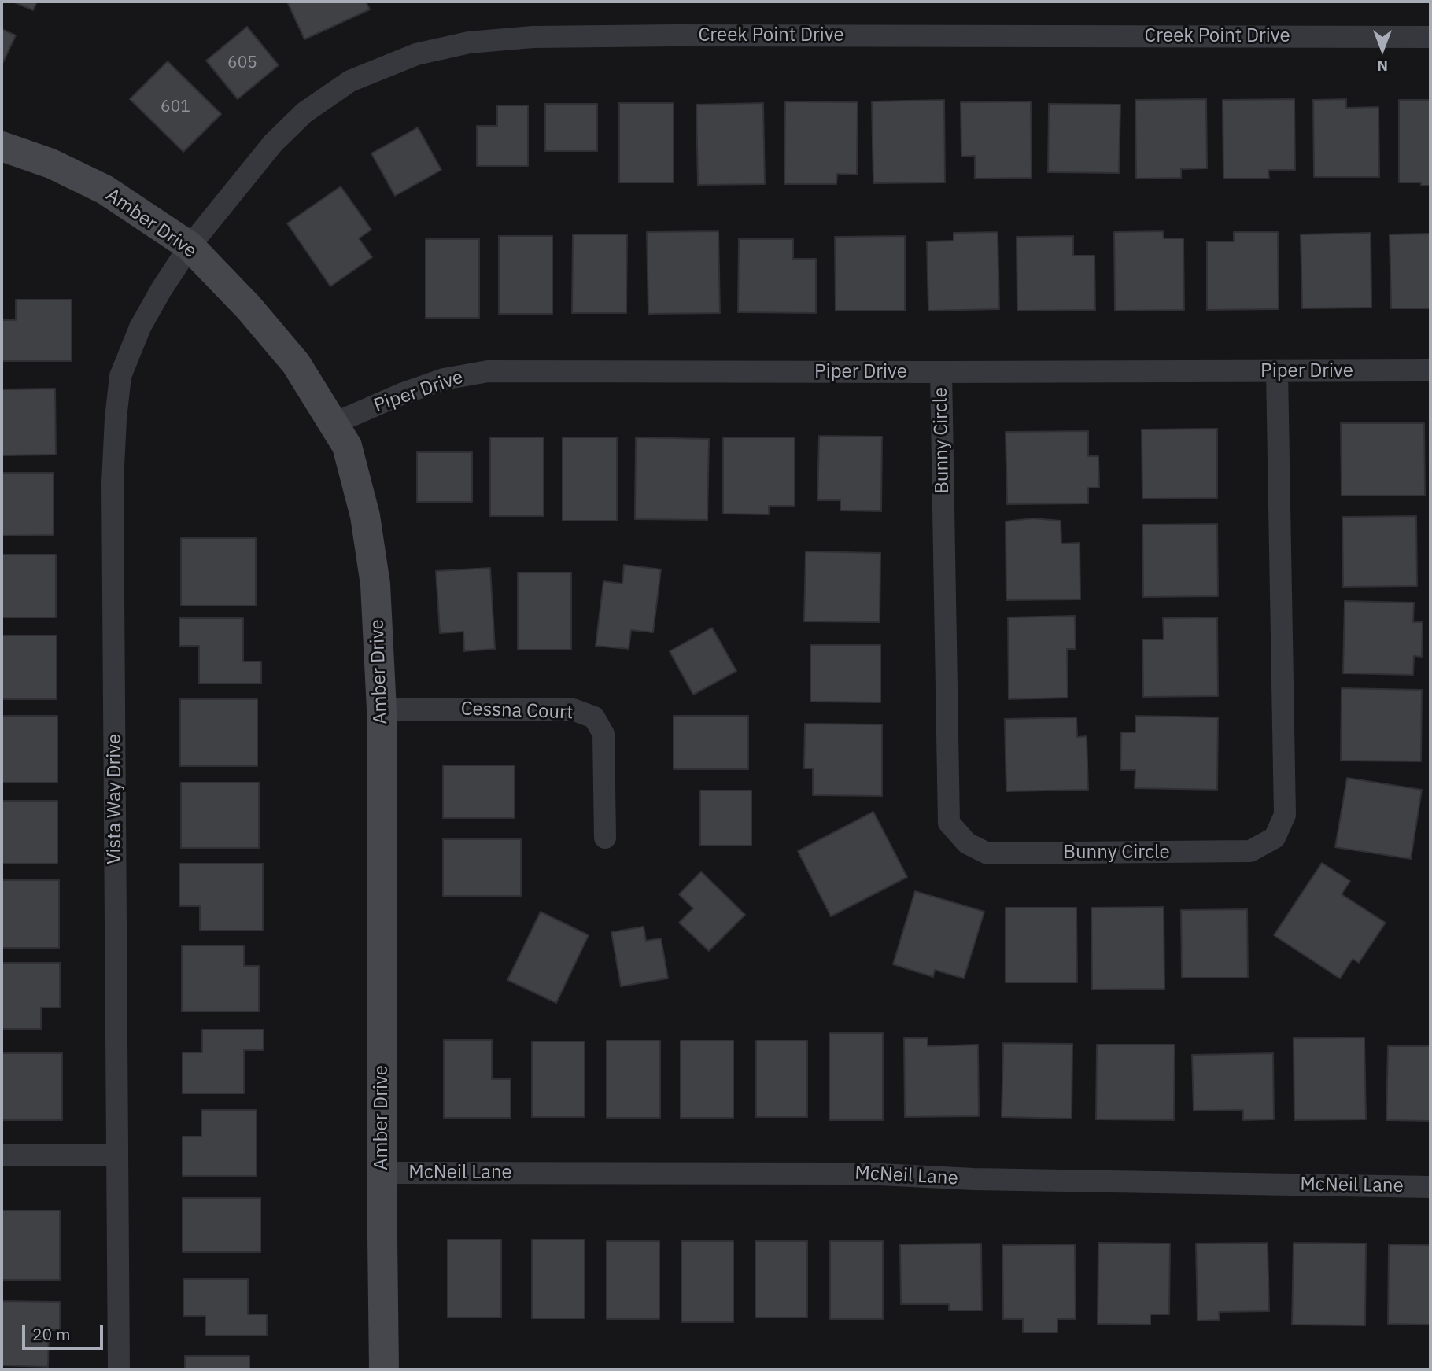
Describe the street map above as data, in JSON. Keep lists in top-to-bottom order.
{
  "streets": {
    "street": [
      "Creek Point Drive",
      "Amber Drive",
      "Piper Drive",
      "Bunny Circle",
      "Cessna Court",
      "Vista Way Drive",
      "McNeil Lane"
    ]
  },
  "crossings": [
    ["Creek Point Drive", "Amber Drive"],
    ["Creek Point Drive", "Vista Way Drive"],
    ["Amber Drive", "Piper Drive"],
    ["Amber Drive", "Cessna Court"],
    ["Amber Drive", "Vista Way Drive"],
    ["Amber Drive", "McNeil Lane"],
    ["Piper Drive", "Bunny Circle"]
  ],
  "house_numbers": ["605", "601"],
  "scale_bar": "20 m",
  "north": "bottom"
}
